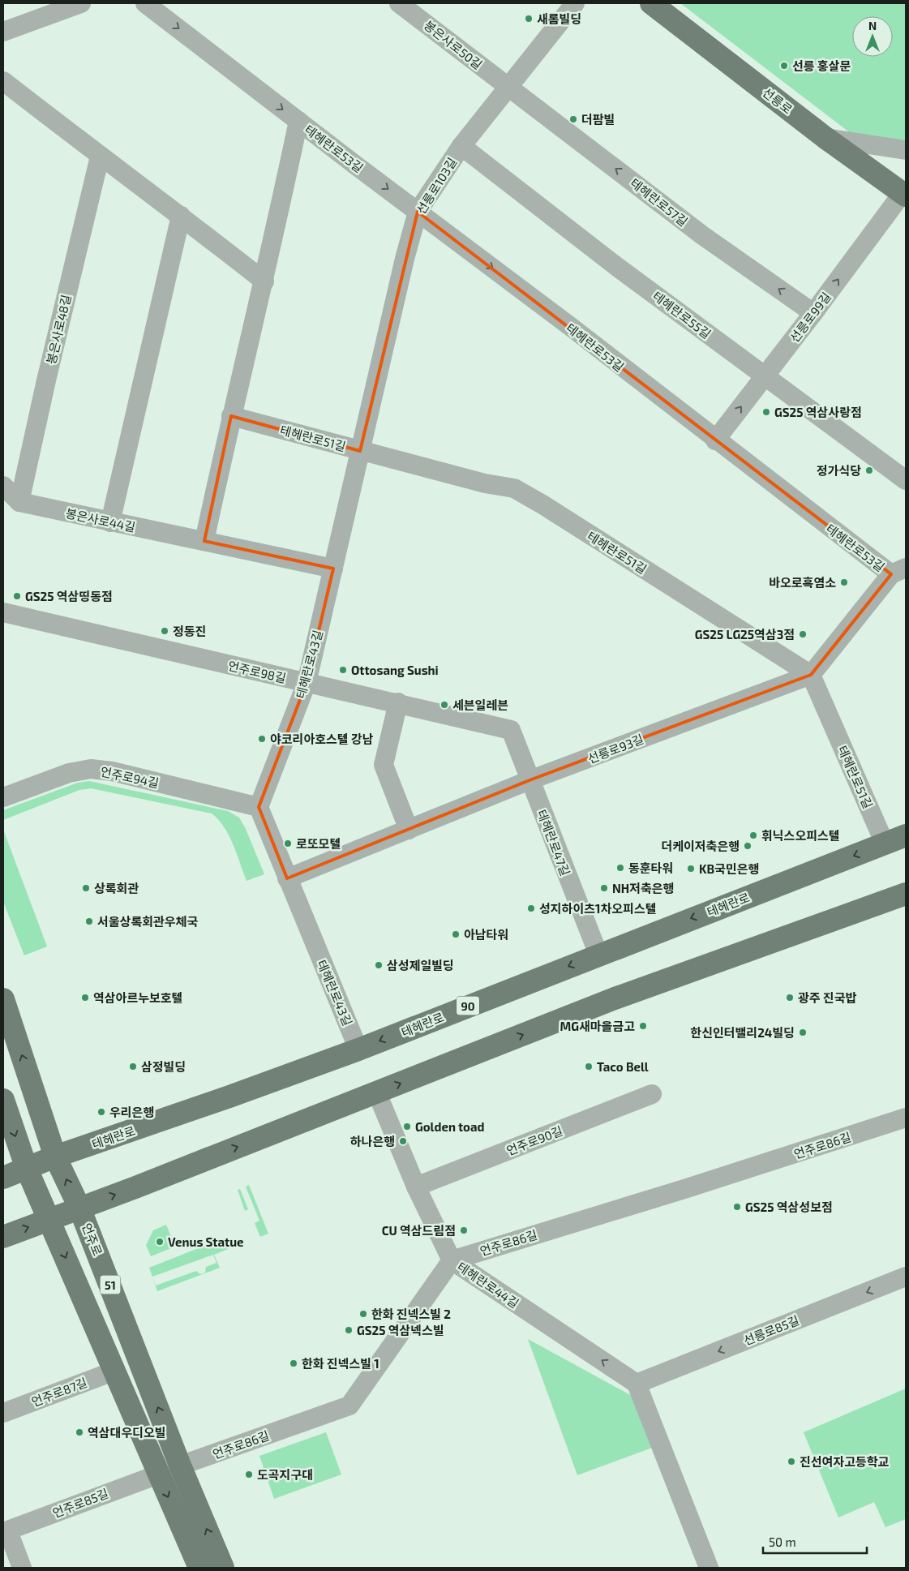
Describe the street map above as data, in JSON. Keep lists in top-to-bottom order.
{
  "streets": {
    "main road": [
      "선릉로",
      "테헤란로",
      "90",
      "언주로",
      "51"
    ],
    "street": [
      "봉은사로50길",
      "테헤란로53길",
      "선릉로103길",
      "테헤란로57길",
      "테헤란로55길",
      "선릉로99길",
      "봉은사로48길",
      "테헤란로51길",
      "봉은사로44길",
      "테헤란로43길",
      "언주로98길",
      "선릉로93길",
      "언주로94길",
      "테헤란로47길",
      "언주로90길",
      "언주로86길",
      "테헤란로44길",
      "선릉로85길",
      "언주로87길",
      "언주로85길"
    ]
  },
  "crossings": [
    ["봉은사로50길", "선릉로103길"],
    ["봉은사로50길", "테헤란로57길"],
    ["선릉로", "선릉로99길"],
    ["테헤란로53길", "선릉로103길"],
    ["테헤란로53길", "선릉로99길"],
    ["테헤란로53길", "테헤란로51길"],
    ["선릉로103길", "테헤란로57길"],
    ["선릉로103길", "테헤란로55길"],
    ["선릉로103길", "테헤란로51길"],
    ["선릉로103길", "테헤란로43길"],
    ["테헤란로57길", "선릉로99길"],
    ["테헤란로55길", "선릉로99길"],
    ["봉은사로48길", "봉은사로44길"],
    ["테헤란로51길", "테헤란로43길"],
    ["테헤란로51길", "선릉로93길"],
    ["테헤란로51길", "테헤란로"],
    ["봉은사로44길", "테헤란로43길"],
    ["테헤란로43길", "언주로98길"],
    ["테헤란로43길", "선릉로93길"],
    ["테헤란로43길", "언주로94길"],
    ["테헤란로43길", "테헤란로"],
    ["언주로98길", "테헤란로47길"],
    ["선릉로93길", "테헤란로47길"],
    ["테헤란로47길", "테헤란로"],
    ["테헤란로", "언주로"],
    ["테헤란로", "51"],
    ["언주로90길", "테헤란로44길"],
    ["언주로86길", "언주로"],
    ["언주로86길", "테헤란로44길"],
    ["51", "언주로87길"],
    ["51", "언주로85길"],
    ["테헤란로44길", "선릉로85길"]
  ],
  "one_way": [
    "테헤란로57길",
    "선릉로99길",
    "테헤란로44길",
    "선릉로85길"
  ],
  "places": [
    "새롬빌딩",
    "선릉 홍살문",
    "더팜빌",
    "GS25 역삼사랑점",
    "정가식당",
    "바오로흑염소",
    "GS25 역삼띵동점",
    "정동진",
    "GS25 LG25역삼3점",
    "Ottosang Sushi",
    "세븐일레븐",
    "야코리아호스텔 강남",
    "휘닉스오피스텔",
    "로또모텔",
    "더케이저축은행",
    "동훈타워",
    "KB국민은행",
    "상록회관",
    "NH저축은행",
    "성지하이츠1차오피스텔",
    "서울상록회관우체국",
    "아남타워",
    "삼성제일빌딩",
    "역삼아르누보호텔",
    "광주 진국밥",
    "MG새마을금고",
    "한신인터밸리24빌딩",
    "삼정빌딩",
    "Taco Bell",
    "우리은행",
    "Golden toad",
    "하나은행",
    "GS25 역삼성보점",
    "CU 역삼드림점",
    "Venus Statue",
    "한화 진넥스빌 2",
    "GS25 역삼넥스빌",
    "한화 진넥스빌 1",
    "역삼대우디오빌",
    "진선여자고등학교",
    "도곡지구대"
  ],
  "scale_bar": "50 m",
  "north": "top"
}
